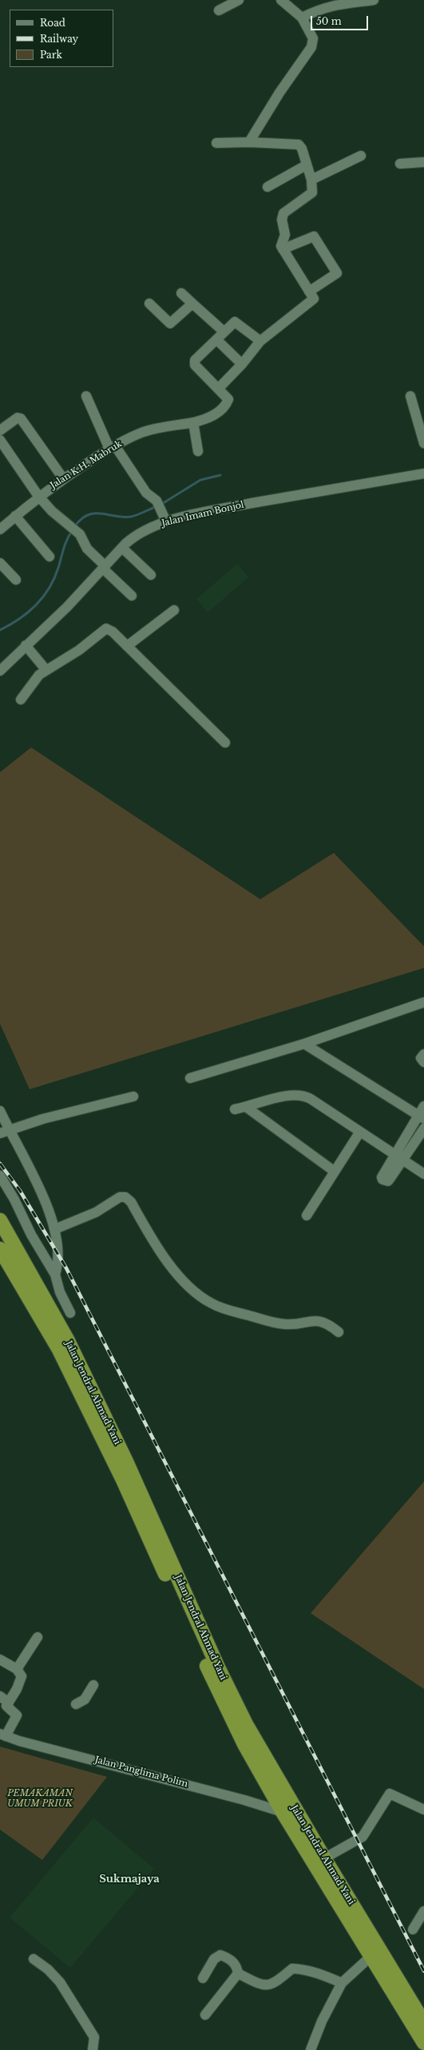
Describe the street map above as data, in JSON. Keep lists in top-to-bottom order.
{
  "streets": {
    "highway": ["Jalan Jendral Ahmad Yani"],
    "street": ["Jalan K.H. Mabruk", "Jalan Imam Bonjol", "Jalan Panglima Polim"]
  },
  "crossings": [
    ["Jalan Jendral Ahmad Yani", "Jalan Panglima Polim"]
  ],
  "districts": ["Sukmajaya"],
  "parks": ["PEMAKAMAN UMUM PRIUK"],
  "legend": ["Road", "Railway", "Park"],
  "scale_bar": "50 m"
}
